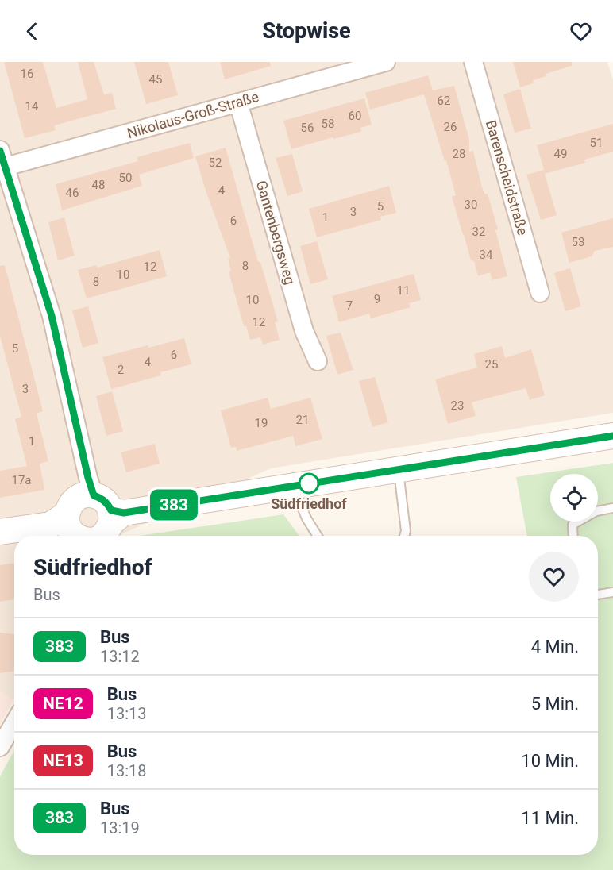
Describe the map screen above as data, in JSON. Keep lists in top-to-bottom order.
{
  "streets": {
    "street": ["Nikolaus-Groß-Straße", "Barenscheidstraße", "Gantenbergsweg"]
  },
  "crossings": [
    ["Nikolaus-Groß-Straße", "Gantenbergsweg"]
  ],
  "places": ["Südfriedhof"],
  "lines": ["bus line 383"],
  "house_numbers": [
    "16",
    "45",
    "62",
    "14",
    "60",
    "58",
    "26",
    "56",
    "51",
    "28",
    "49",
    "52",
    "50",
    "48",
    "4",
    "46",
    "30",
    "5",
    "3",
    "1",
    "6",
    "32",
    "53",
    "34",
    "8",
    "12",
    "10",
    "8",
    "11",
    "9",
    "10",
    "7",
    "12",
    "5",
    "6",
    "4",
    "25",
    "2",
    "3",
    "23",
    "21",
    "19",
    "1",
    "17a"
  ],
  "page": {
    "header": "Stopwise",
    "on_map": "383",
    "heading": ["Südfriedhof", "Bus"],
    "list": [
      {
        "mark": "383",
        "name": "Bus",
        "note": "13:12",
        "value": "4 Min."
      },
      {
        "mark": "NE12",
        "name": "Bus",
        "note": "13:13",
        "value": "5 Min."
      },
      {
        "mark": "NE13",
        "name": "Bus",
        "note": "13:18",
        "value": "10 Min."
      },
      {
        "mark": "383",
        "name": "Bus",
        "note": "13:19",
        "value": "11 Min."
      }
    ]
  }
}
